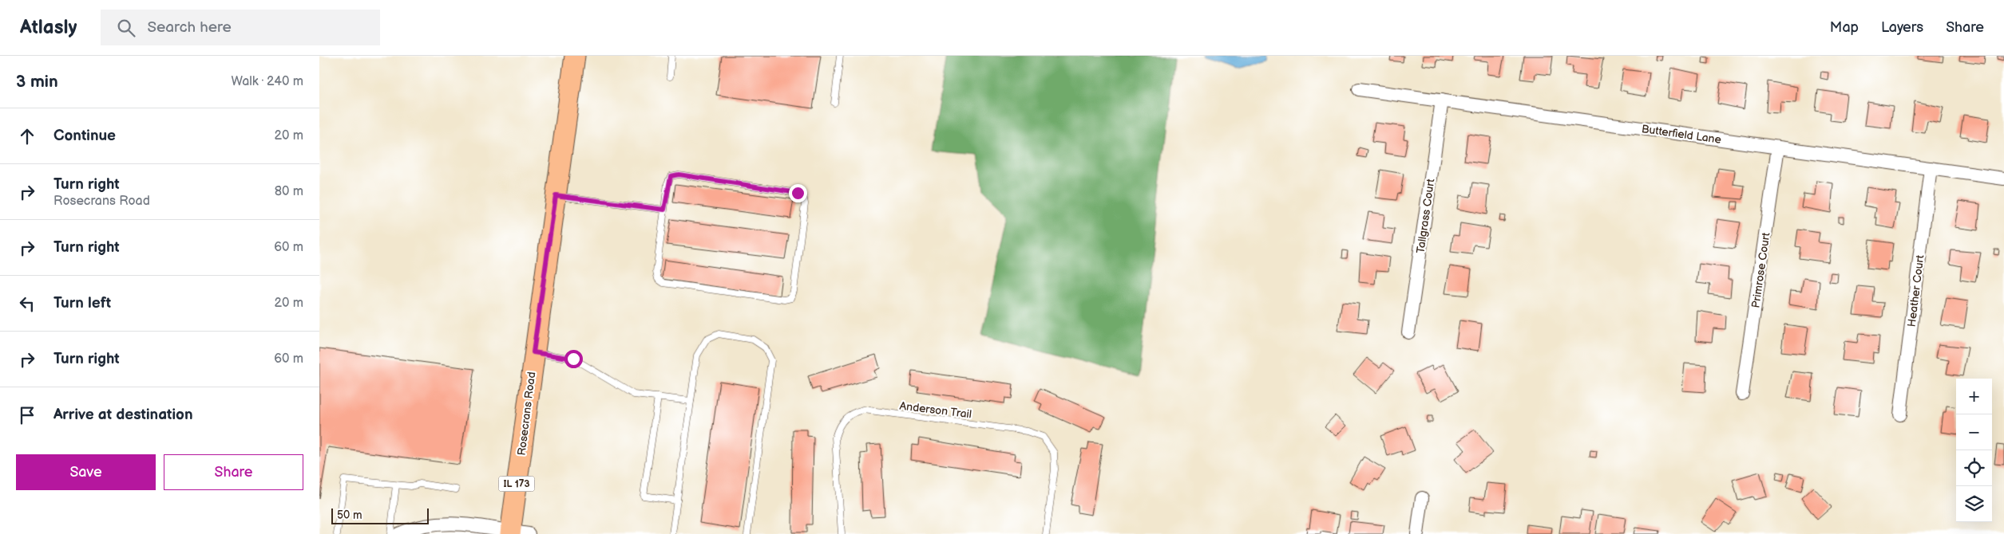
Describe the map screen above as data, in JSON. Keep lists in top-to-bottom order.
{
  "streets": {
    "main road": ["Rosecrans Road", "IL 173"],
    "street": [
      "Butterfield Lane",
      "Tallgrass Court",
      "Primrose Court",
      "Heather Court"
    ],
    "lane": ["Anderson Trail"]
  },
  "crossings": [
    ["Butterfield Lane", "Tallgrass Court"],
    ["Butterfield Lane", "Primrose Court"],
    ["Butterfield Lane", "Heather Court"]
  ],
  "scale_bar": "50 m",
  "page": {
    "header": "Atlasly",
    "search": "Search here",
    "nav": ["Map", "Layers", "Share"],
    "heading": ["3 min", "Walk · 240 m"],
    "list": [
      ["Continue", "20 m"],
      ["Turn right", "Rosecrans Road", "80 m"],
      ["Turn right", "60 m"],
      ["Turn left", "20 m"],
      ["Turn right", "60 m"],
      "Arrive at destination"
    ],
    "map_buttons": ["+", "−"],
    "buttons": ["Save", "Share"],
    "scale": "50 m"
  }
}
